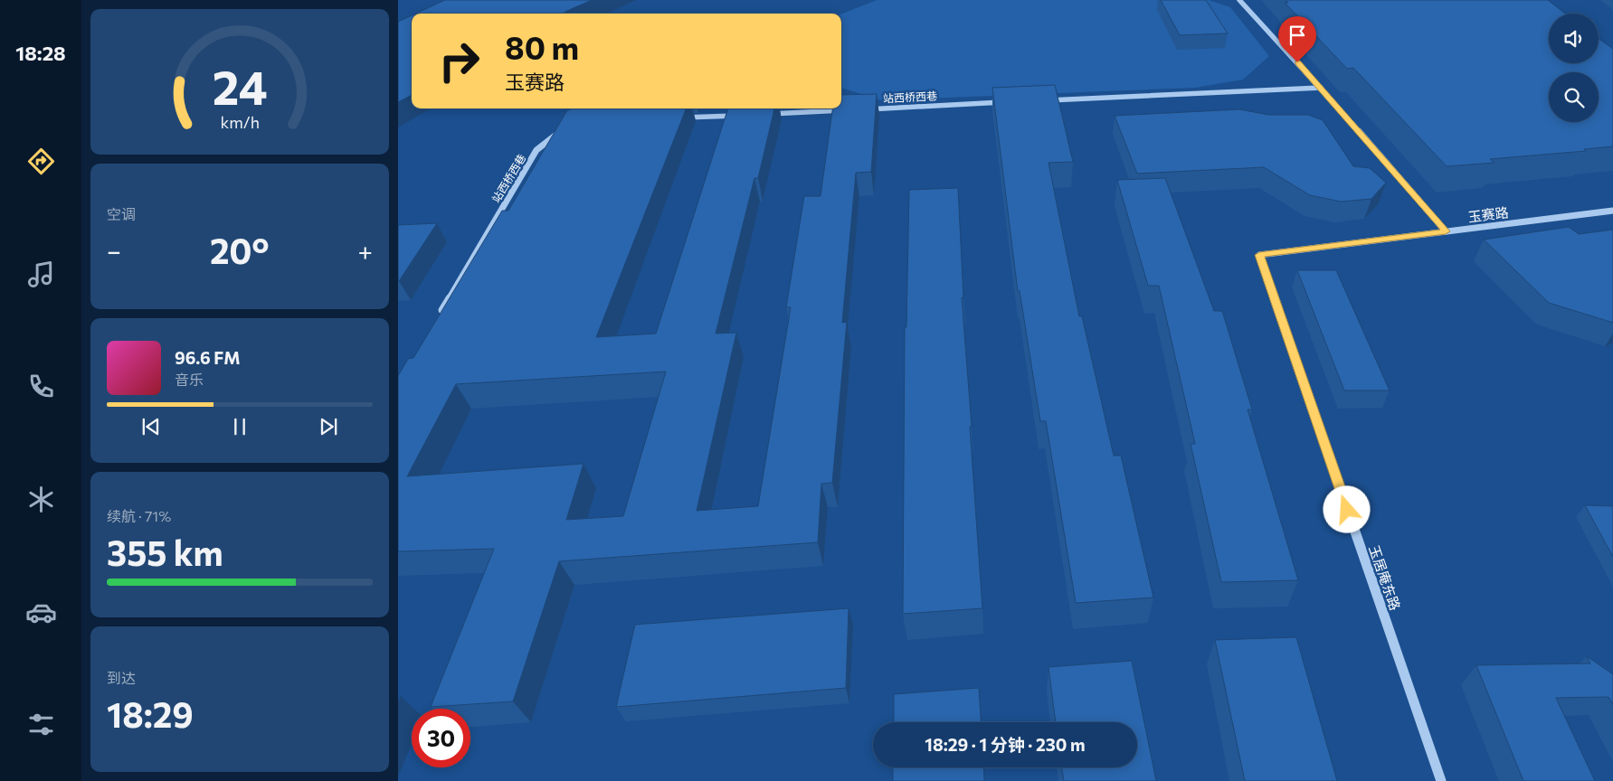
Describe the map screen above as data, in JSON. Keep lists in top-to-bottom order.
{
  "streets": {
    "street": ["站西桥西巷", "玉赛路", "玉居庵东路"]
  },
  "crossings": [
    ["玉赛路", "玉居庵东路"]
  ],
  "page": {
    "tabs": "18:28",
    "turn": ["80 m", "玉赛路"],
    "tile": [
      "空调",
      ["续航 · 71%", "355 km"],
      ["到达", "18:29"]
    ],
    "heat": ["−", "20°", "+"],
    "song": ["96.6 FM", "音乐"],
    "limit": "30",
    "trip": "18:29 · 1 分钟 · 230 m",
    "gauge": ["24", "km/h"]
  }
}
